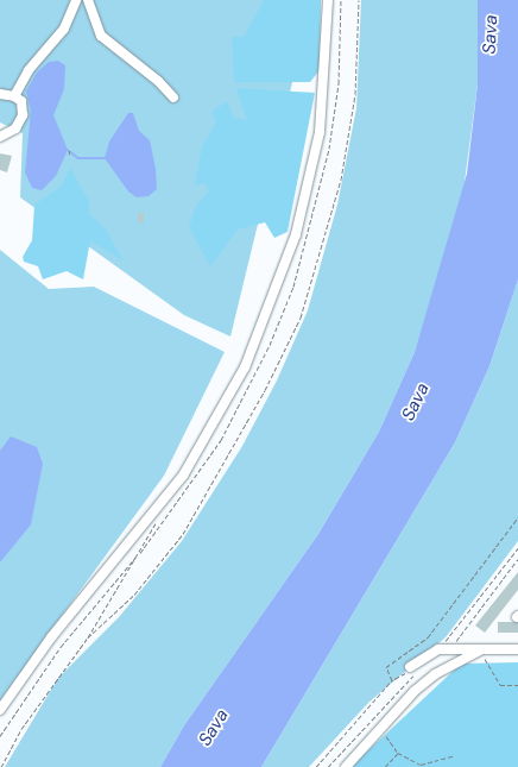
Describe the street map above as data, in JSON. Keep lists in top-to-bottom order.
{
  "water": ["Sava"]
}
